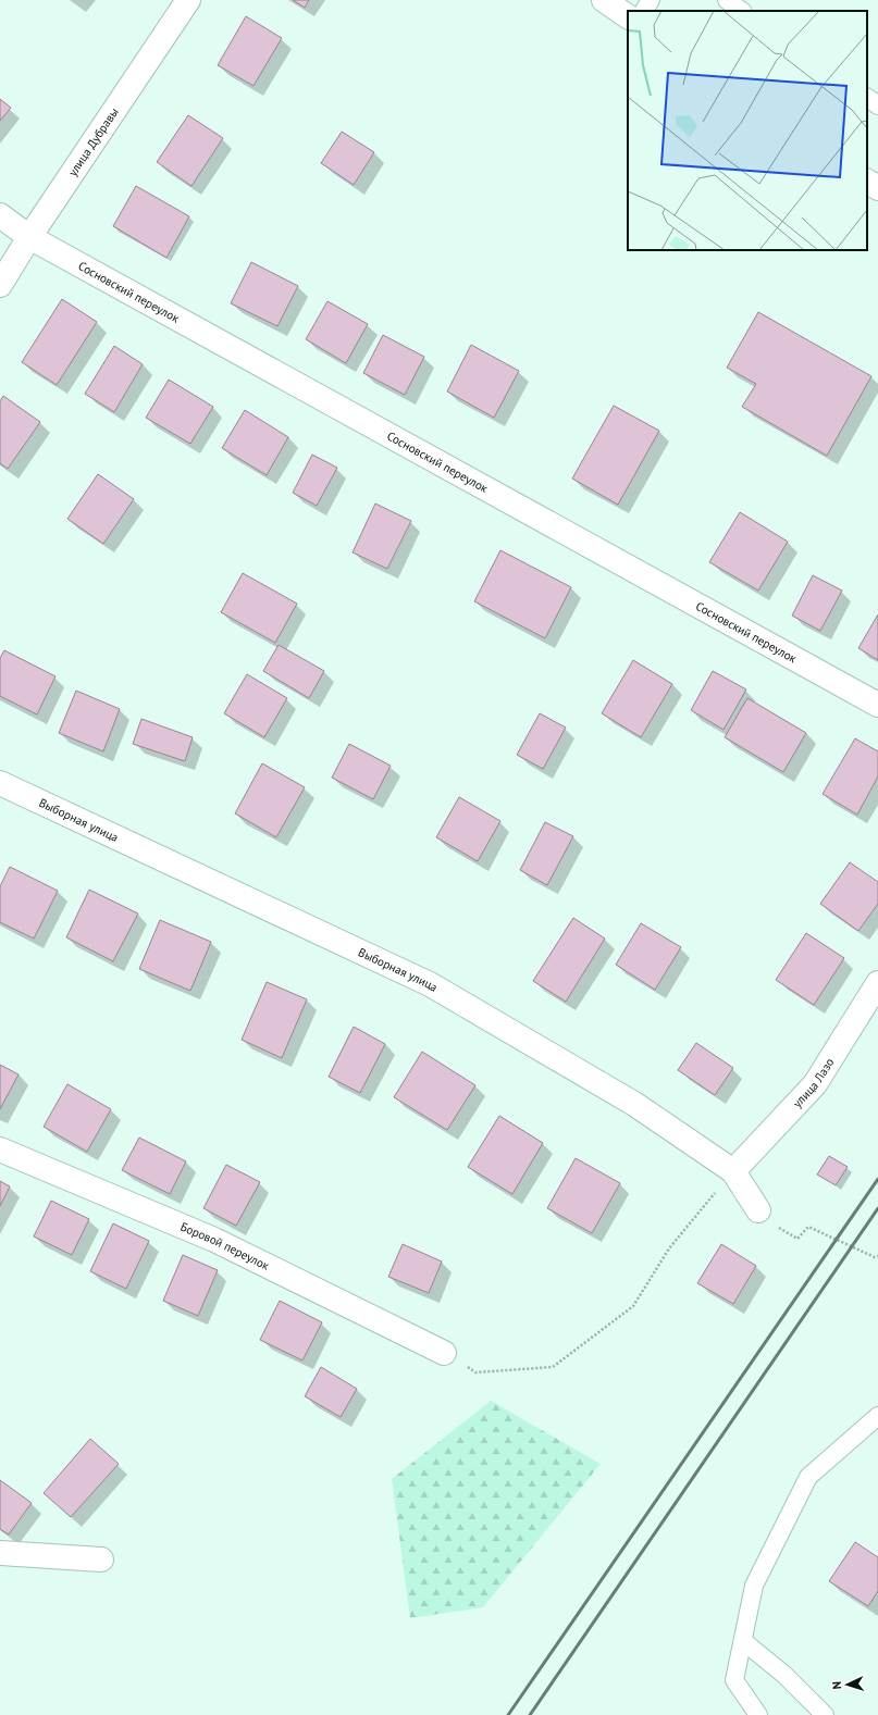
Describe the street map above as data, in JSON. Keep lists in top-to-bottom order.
{
  "streets": {
    "street": [
      "улица Дубравы",
      "Сосновский переулок",
      "Выборная улица",
      "улица Лазо",
      "Боровой переулок"
    ]
  },
  "crossings": [
    ["улица Дубравы", "Сосновский переулок"],
    ["Выборная улица", "улица Лазо"]
  ],
  "north": "left"
}
